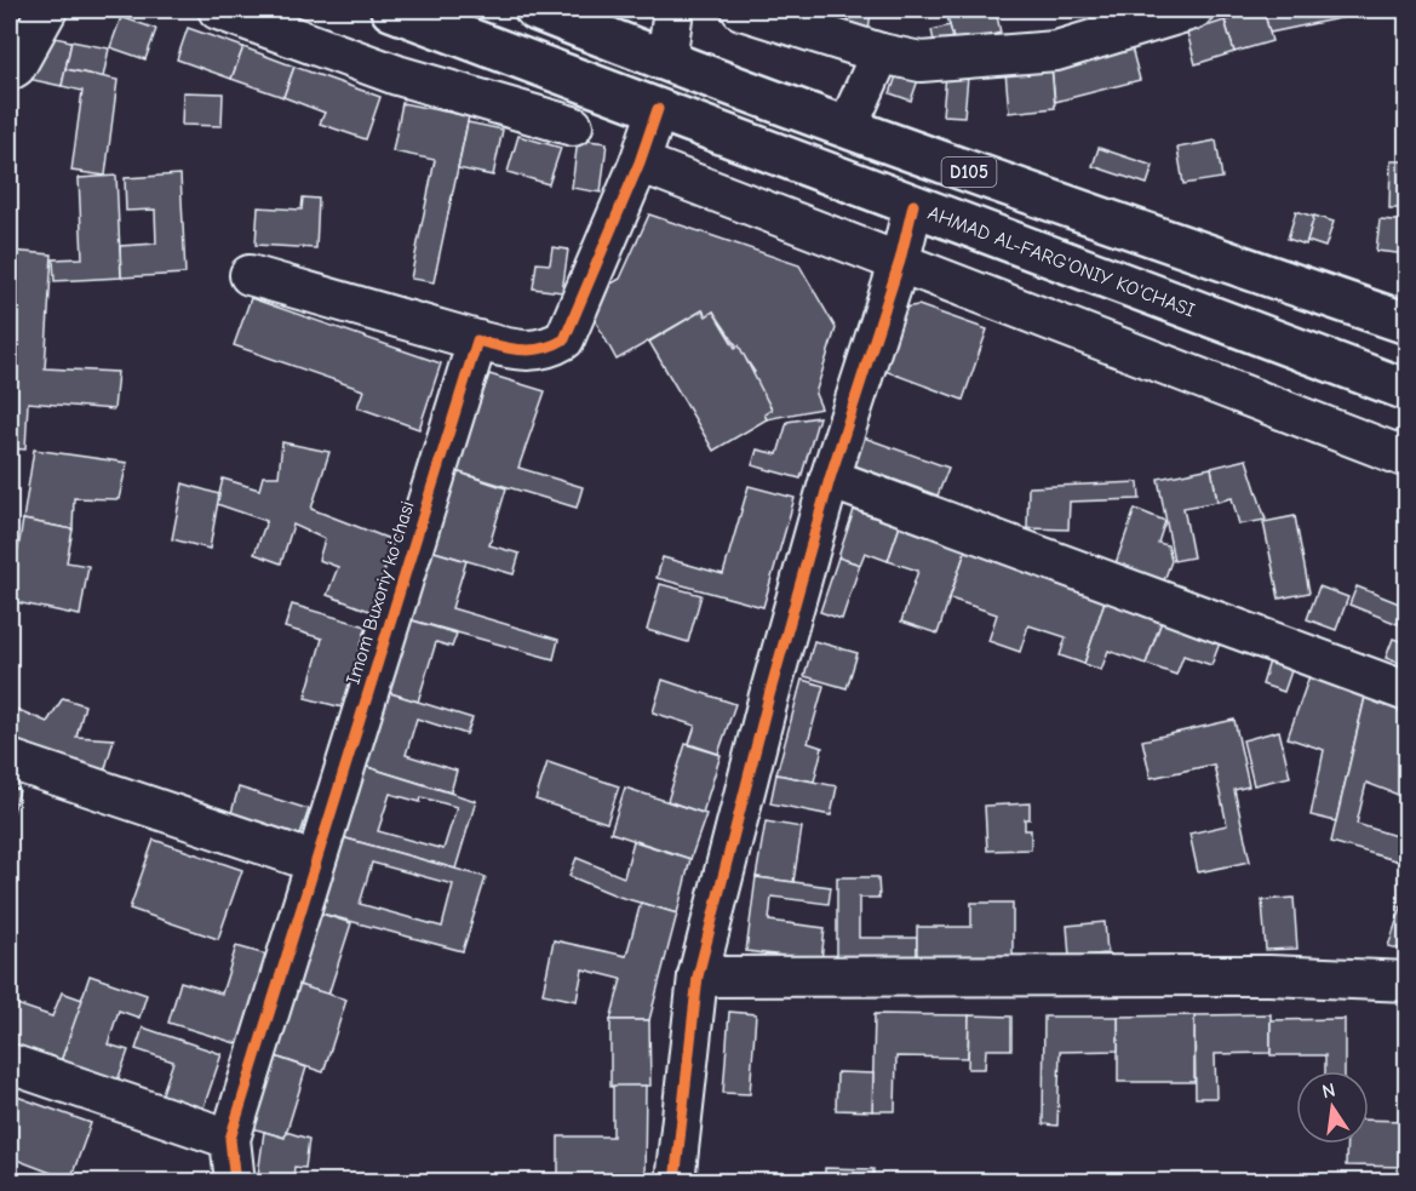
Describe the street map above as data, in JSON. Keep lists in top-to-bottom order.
{
  "streets": {
    "highway": ["D105", "AHMAD AL-FARG'ONIY KO'CHASI"],
    "street": ["Imom Buxoriy koʻchasi"]
  },
  "north": "top"
}
